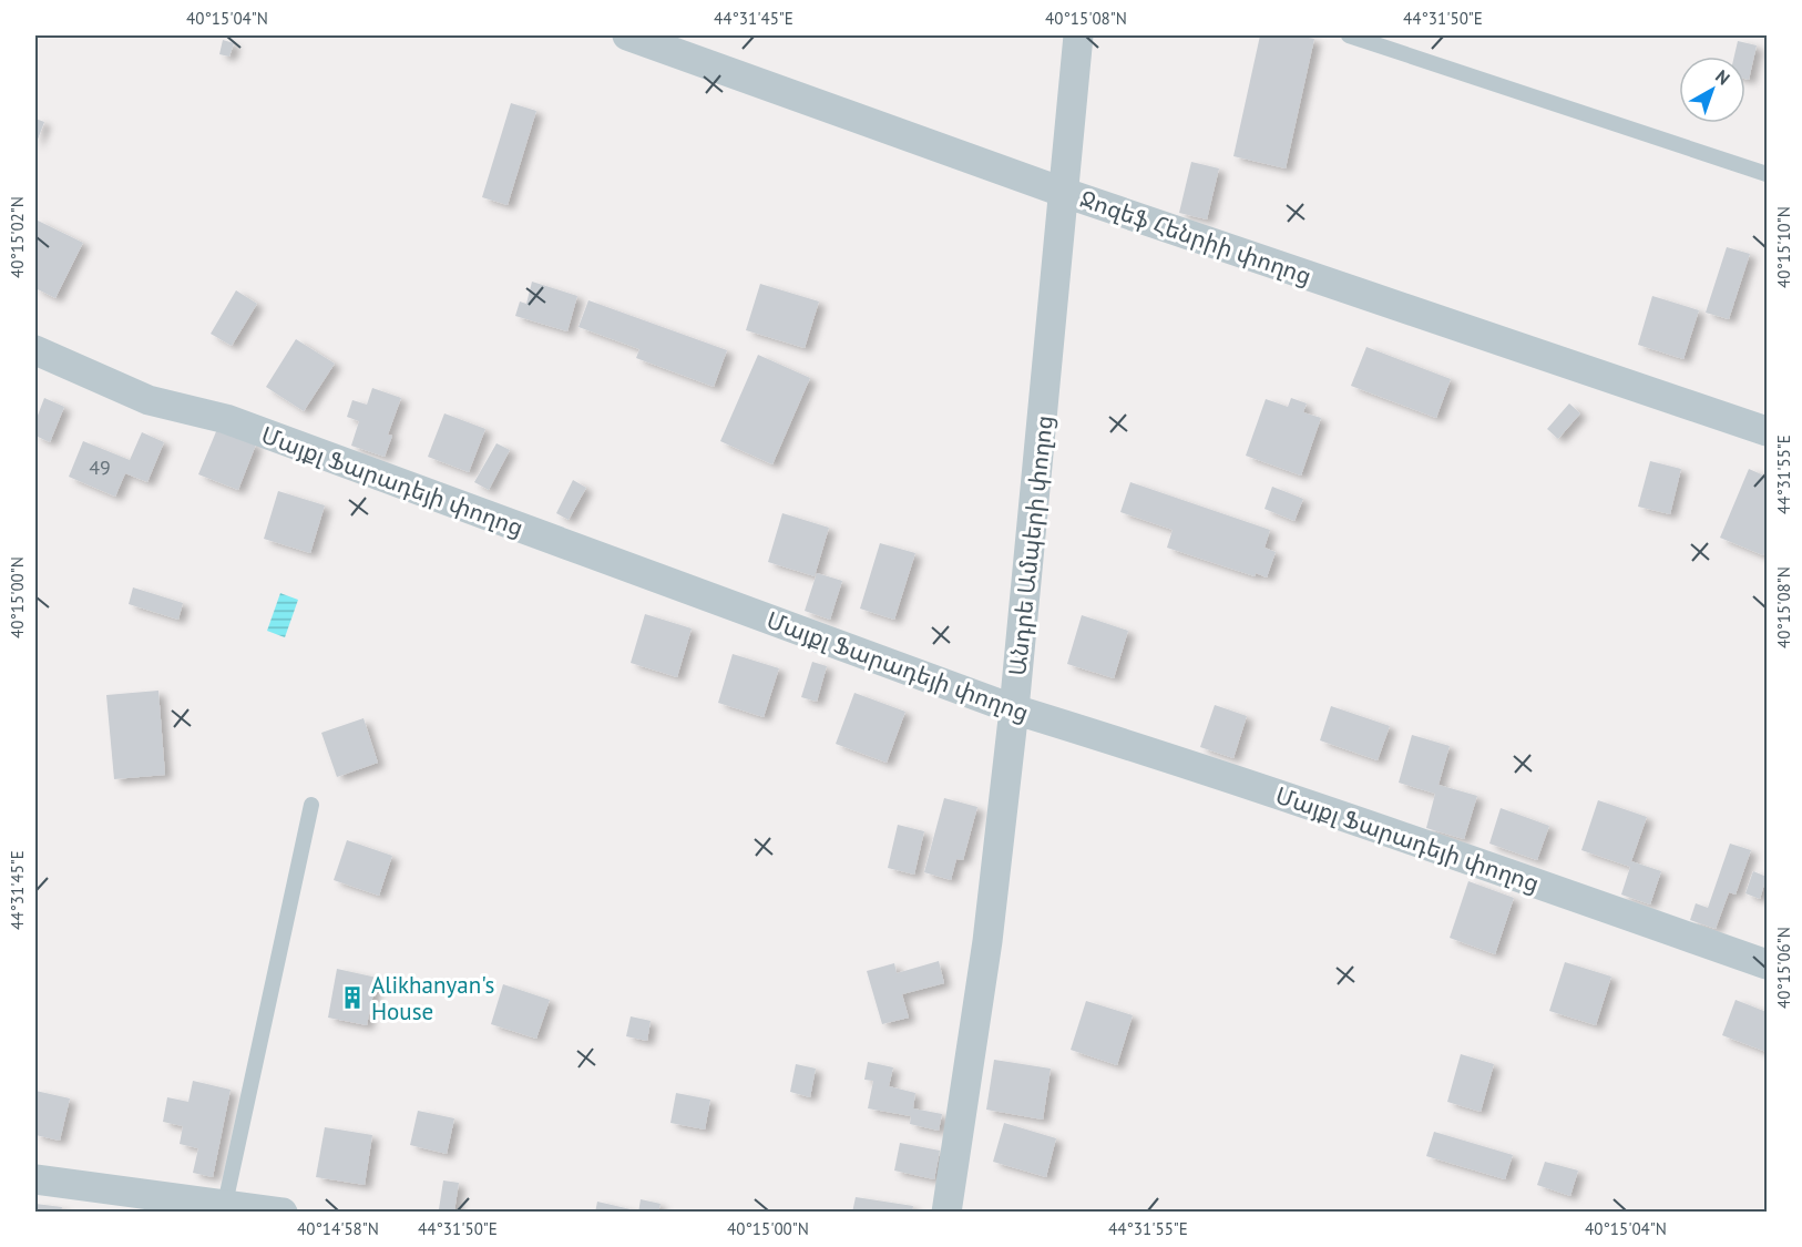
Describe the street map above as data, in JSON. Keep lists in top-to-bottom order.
{
  "streets": {
    "street": ["Ջոզեֆ Հենրիի փողոց", "Մայքլ Ֆարադեյի փողոց", "Անդրե Ամպերի փողոց"]
  },
  "crossings": [
    ["Ջոզեֆ Հենրիի փողոց", "Անդրե Ամպերի փողոց"],
    ["Մայքլ Ֆարադեյի փողոց", "Անդրե Ամպերի փողոց"]
  ],
  "places": {
    "building": ["Alikhanyan's House"]
  },
  "house_numbers": ["49"],
  "north": "top right",
  "coordinates": [
    "40°15'04\"N",
    "44°31'45\"E",
    "40°15'08\"N",
    "44°31'50\"E",
    "40°15'02\"N",
    "40°15'10\"N",
    "44°31'55\"E",
    "40°15'00\"N",
    "40°15'06\"N",
    "40°14'58\"N"
  ]
}
